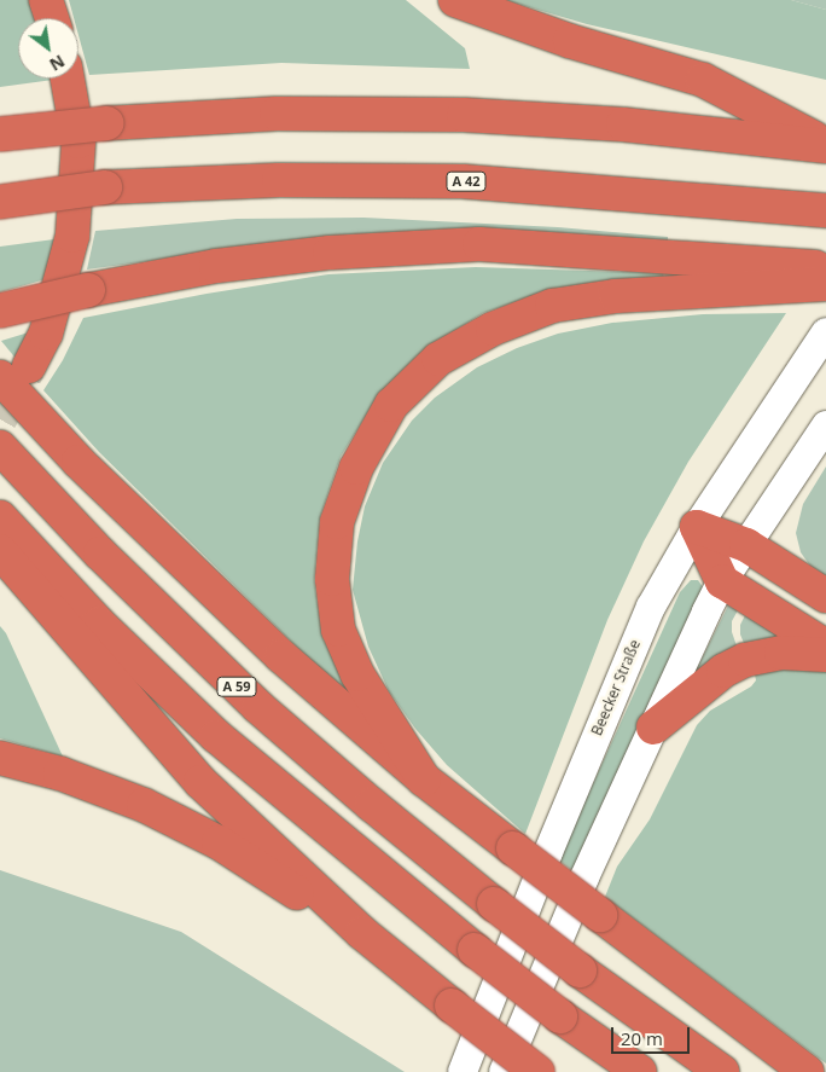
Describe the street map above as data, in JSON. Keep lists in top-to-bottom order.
{
  "streets": {
    "highway": ["A 42", "A 59"],
    "street": ["Beecker Straße"]
  },
  "scale_bar": "20 m",
  "north": "bottom right"
}
